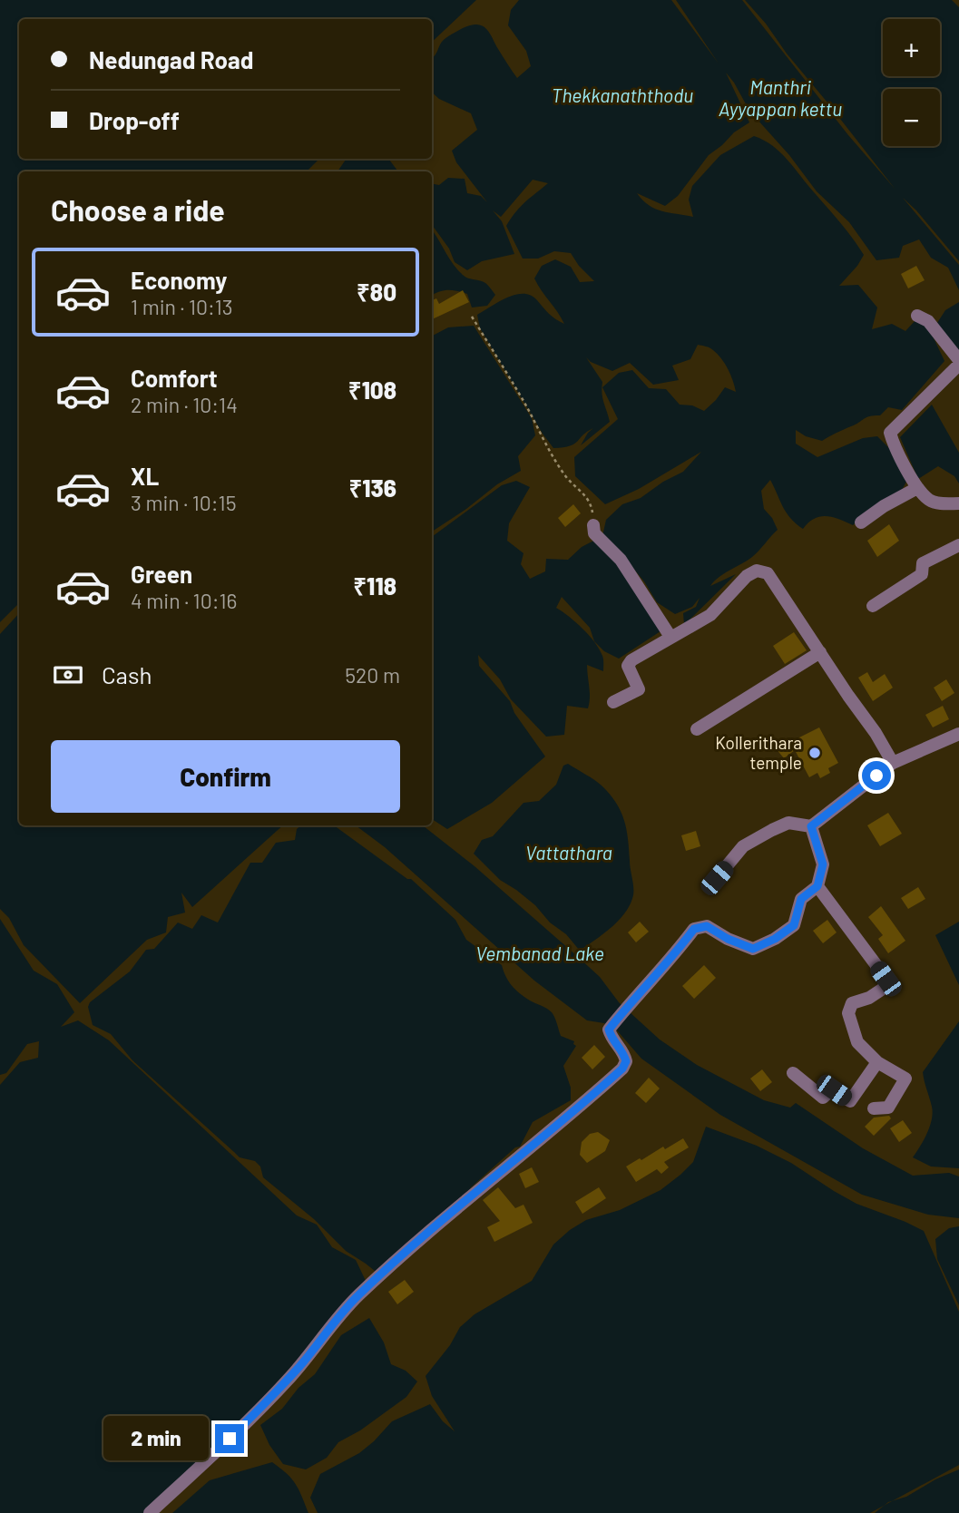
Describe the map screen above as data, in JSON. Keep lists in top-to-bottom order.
{
  "water": [
    "Manthri Ayyappan kettu",
    "Thekkanaththodu",
    "Vattathara",
    "Vembanad Lake"
  ],
  "places": ["Kollerithara temple"],
  "page": {
    "map_buttons": ["+", "−"],
    "banner": ["Nedungad Road", "Drop-off"],
    "heading": "Choose a ride",
    "list": [
      {
        "name": "Economy",
        "note": "1 min · 10:13",
        "value": "₹80"
      },
      {
        "name": "Comfort",
        "note": "2 min · 10:14",
        "value": "₹108"
      },
      {
        "name": "XL",
        "note": "3 min · 10:15",
        "value": "₹136"
      },
      {
        "name": "Green",
        "note": "4 min · 10:16",
        "value": "₹118"
      }
    ],
    "pay": ["Cash", "520 m"],
    "buttons": "Confirm",
    "bubble": "2 min"
  }
}
